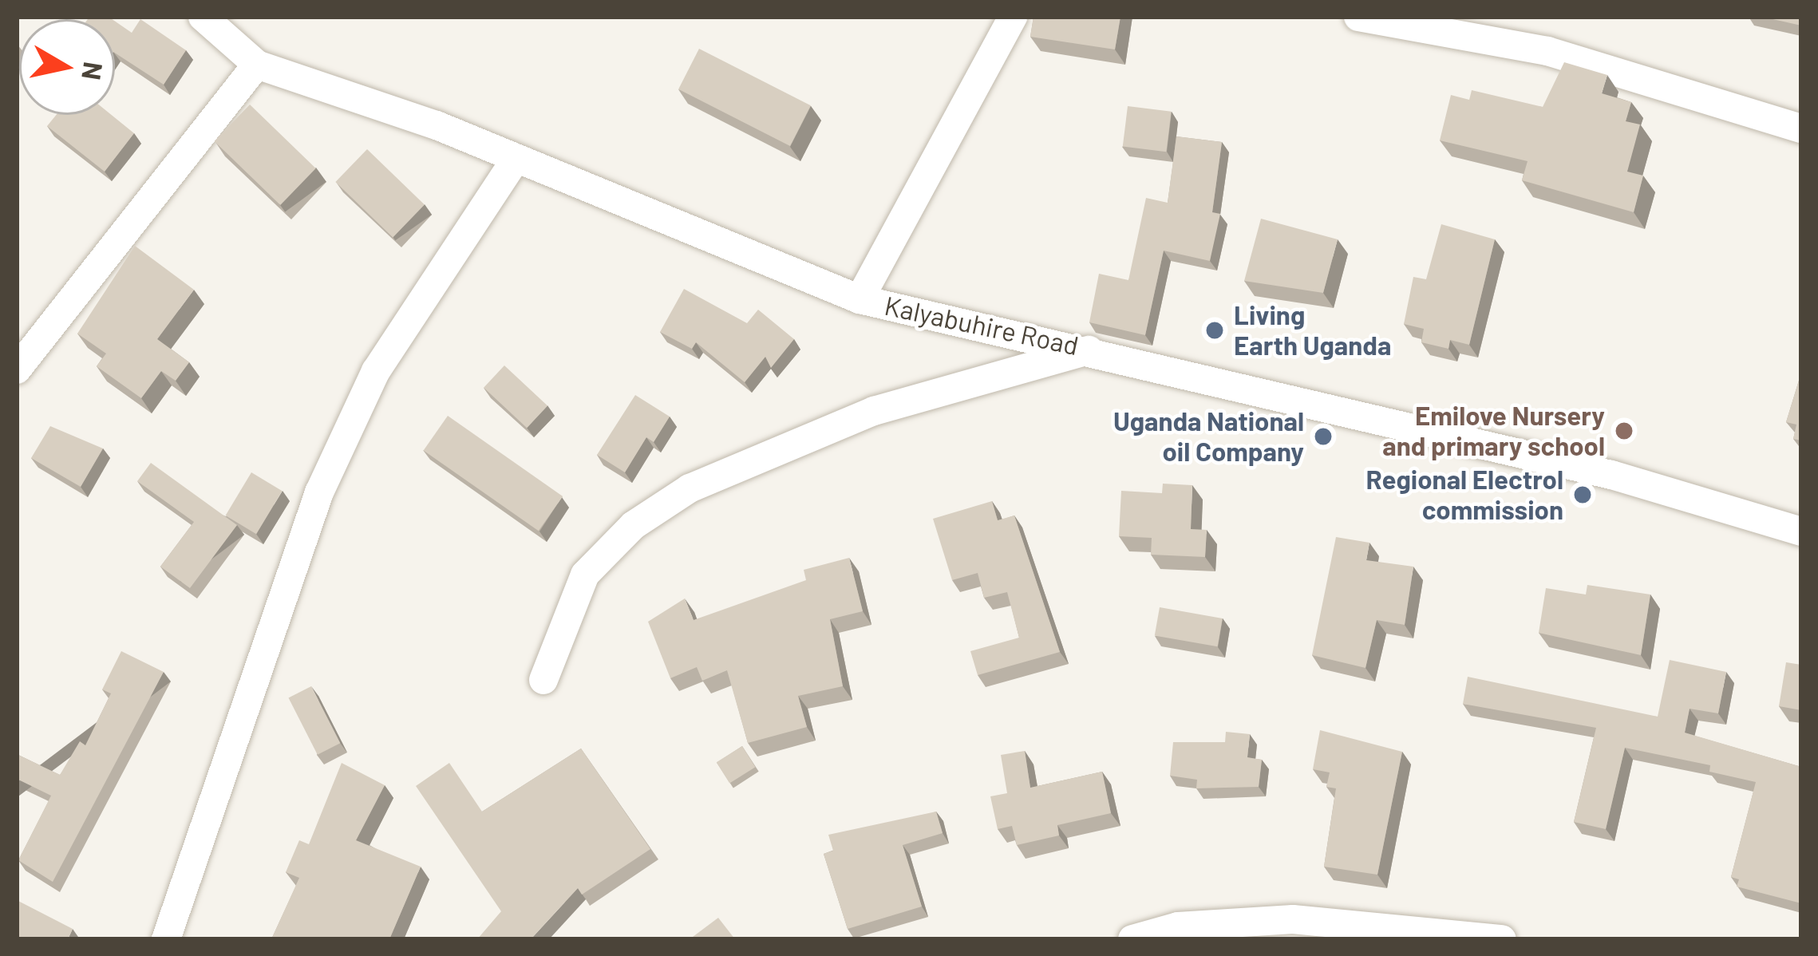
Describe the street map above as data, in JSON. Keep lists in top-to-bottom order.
{
  "streets": {
    "street": ["Kalyabuhire Road"]
  },
  "places": [
    "Living Earth Uganda",
    "Emilove Nursery and primary school",
    "Uganda National oil Company",
    "Regional Electrol commission"
  ],
  "north": "right"
}
